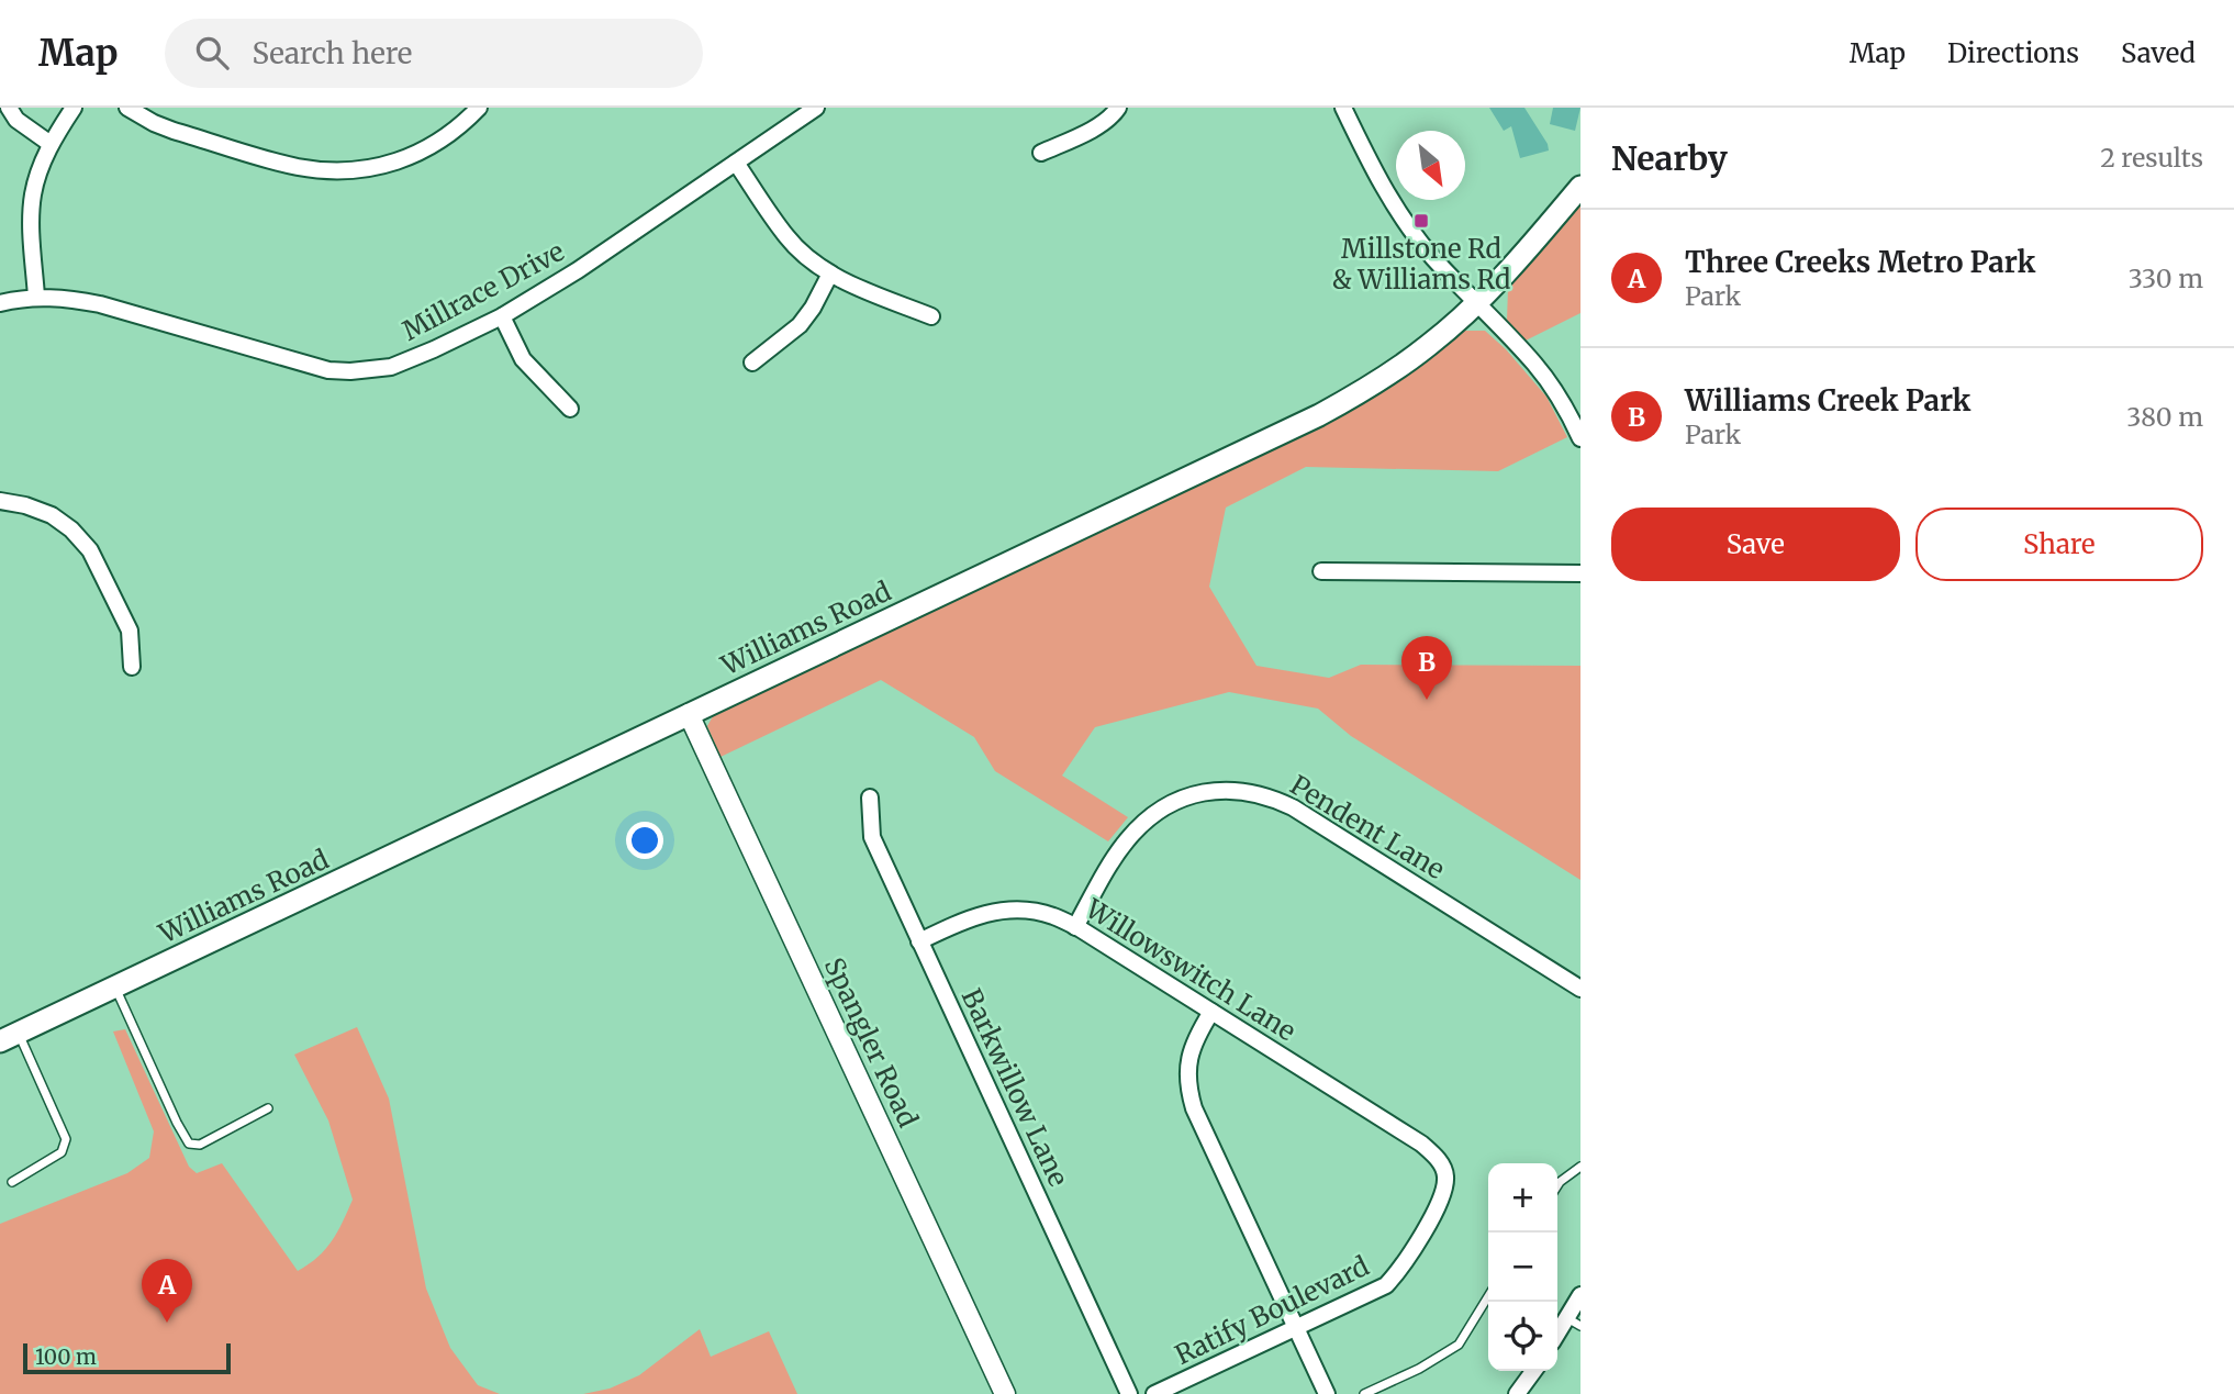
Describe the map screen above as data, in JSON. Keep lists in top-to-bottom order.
{
  "streets": {
    "main road": ["Williams Road"],
    "street": [
      "Millrace Drive",
      "Pendent Lane",
      "Willowswitch Lane",
      "Spangler Road",
      "Barkwillow Lane",
      "Ratify Boulevard"
    ]
  },
  "crossings": [
    ["Williams Road", "Spangler Road"],
    ["Pendent Lane", "Willowswitch Lane"],
    ["Willowswitch Lane", "Barkwillow Lane"],
    ["Willowswitch Lane", "Ratify Boulevard"]
  ],
  "places": {
    "transit": ["Millstone Rd & Williams Rd"]
  },
  "scale_bar": "100 m",
  "north": "bottom right",
  "page": {
    "header": "Map",
    "search": "Search here",
    "nav": ["Map", "Directions", "Saved"],
    "heading": ["Nearby", "2 results"],
    "list": [
      {
        "mark": "A",
        "name": "Three Creeks Metro Park",
        "note": "Park",
        "value": "330 m"
      },
      {
        "mark": "B",
        "name": "Williams Creek Park",
        "note": "Park",
        "value": "380 m"
      }
    ],
    "buttons": ["Save", "Share"],
    "pins": ["B", "A"],
    "map_buttons": ["+", "−"],
    "scale": "100 m"
  }
}
